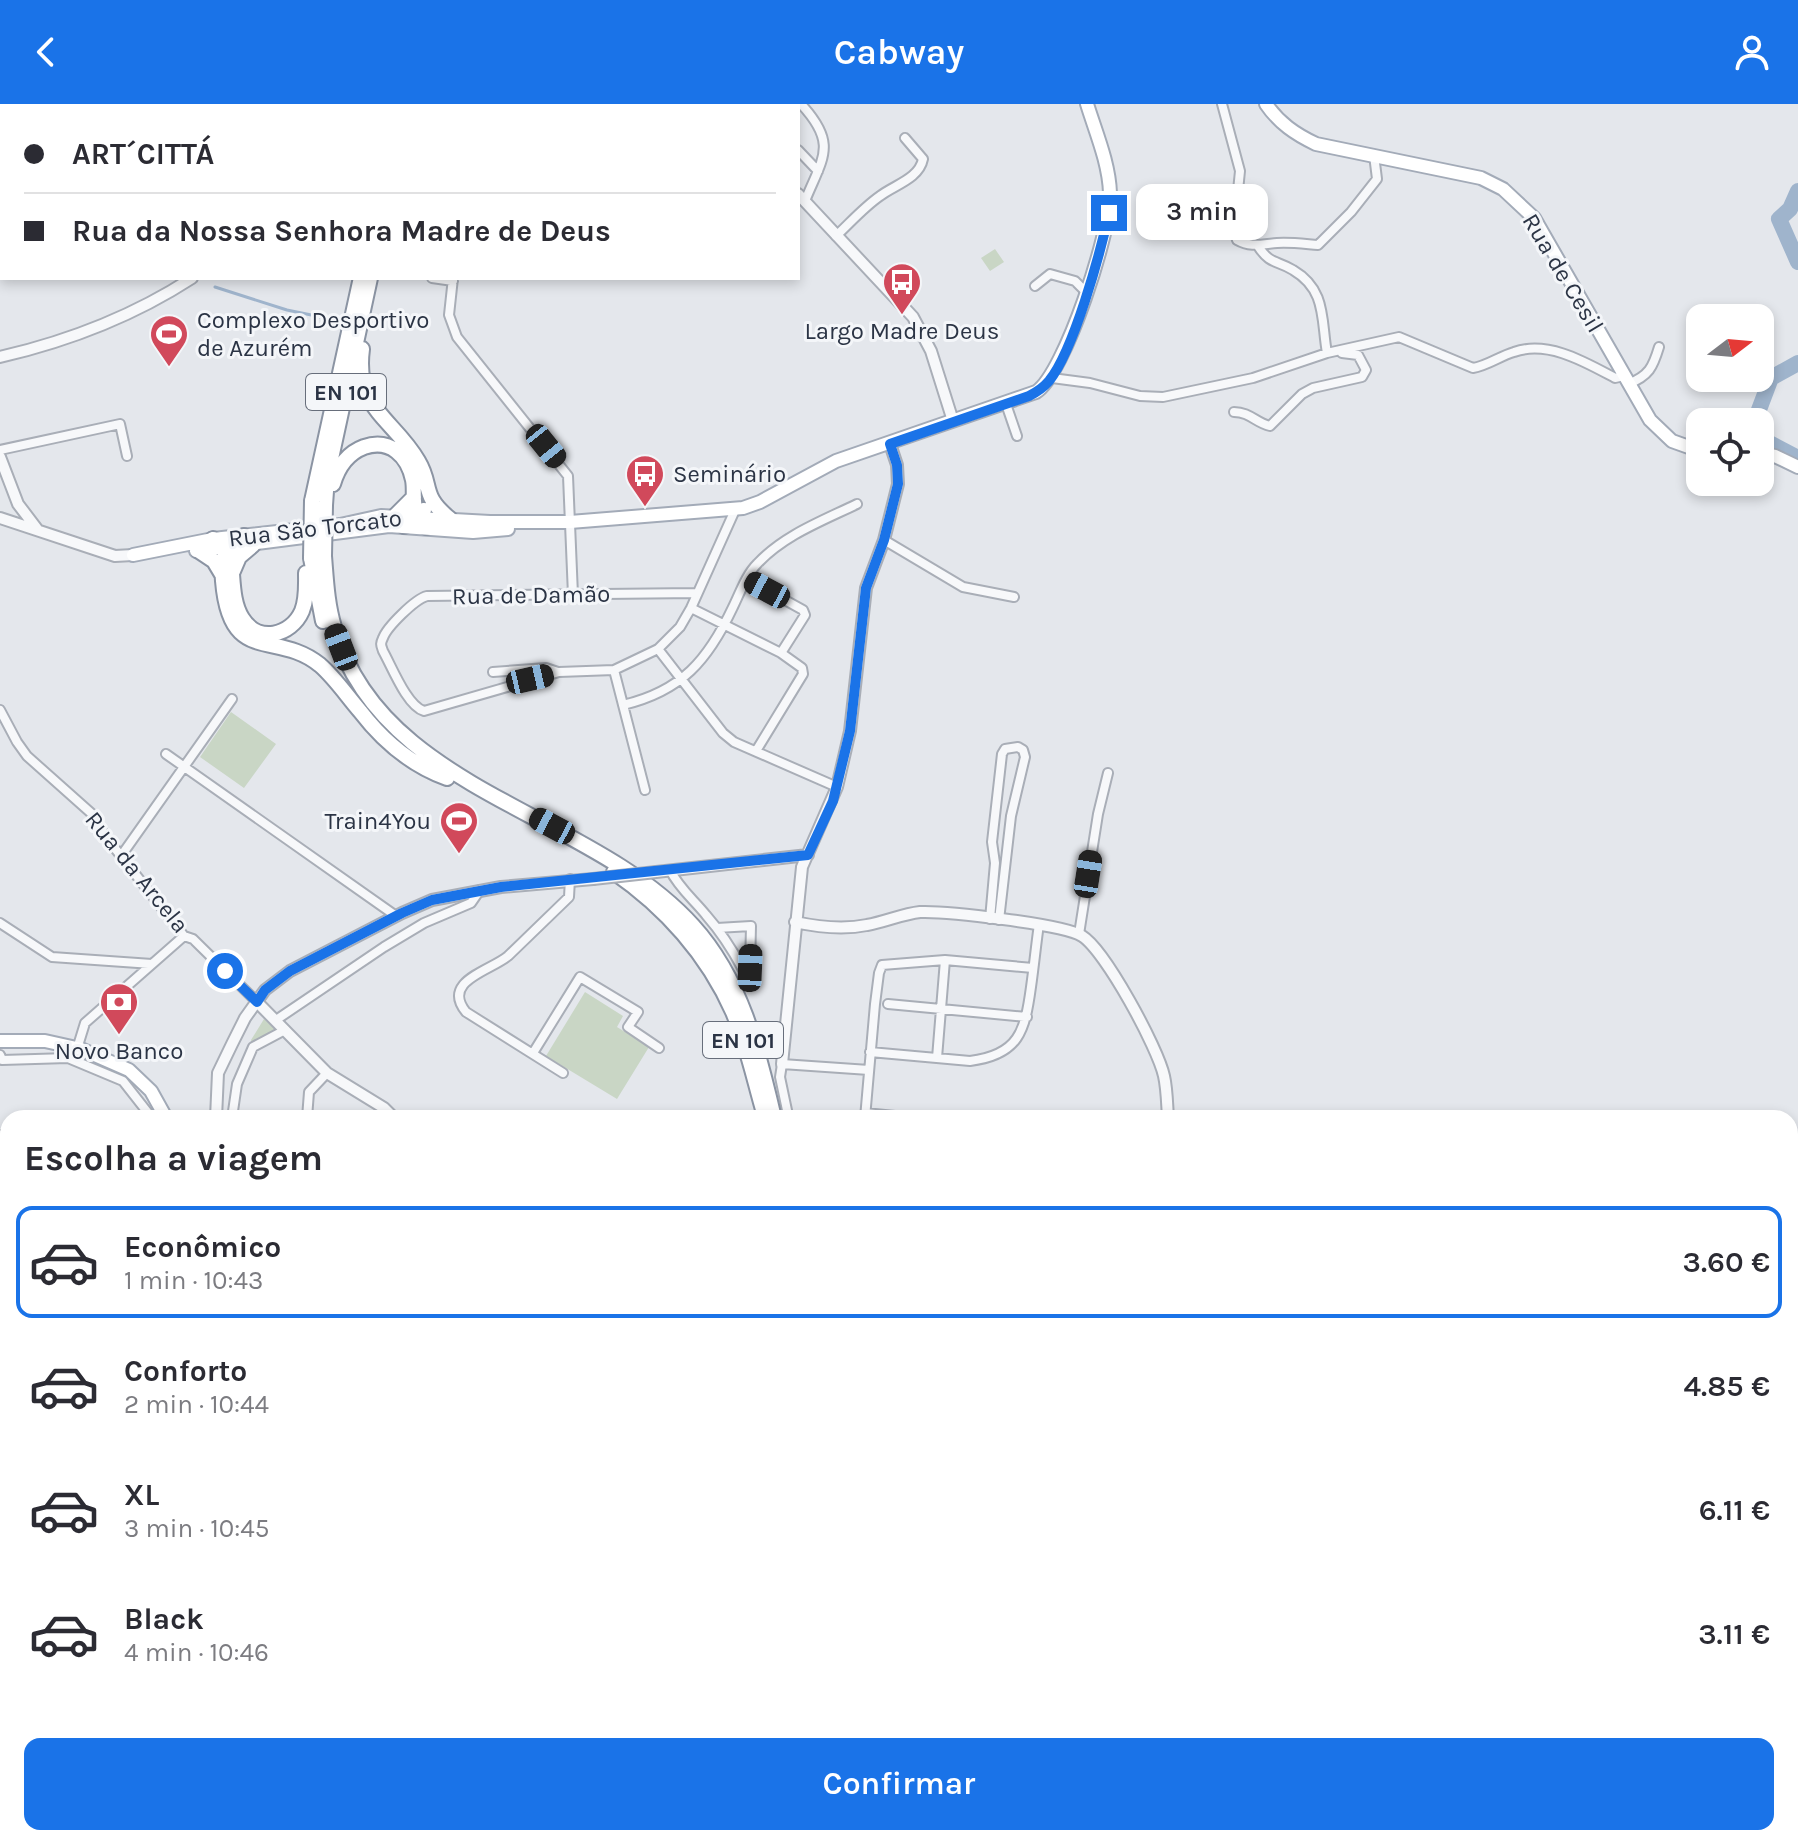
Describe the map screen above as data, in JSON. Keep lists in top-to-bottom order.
{
  "streets": {
    "highway": ["EN 101"],
    "main road": ["Rua de Cesil", "Rua São Torcato"],
    "street": ["Rua de Damão", "Rua da Arcela"]
  },
  "places": {
    "bus stop": ["Largo Madre Deus", "Seminário"],
    "sports": ["Complexo Desportivo de Azurém", "Train4You"],
    "bank": ["Novo Banco"]
  },
  "north": "right",
  "page": {
    "header": "Cabway",
    "banner": ["ART´CITTÁ", "Rua da Nossa Senhora Madre de Deus"],
    "bubble": "3 min",
    "heading": "Escolha a viagem",
    "list": [
      {
        "name": "Econômico",
        "note": "1 min · 10:43",
        "value": "3.60 €"
      },
      {
        "name": "Conforto",
        "note": "2 min · 10:44",
        "value": "4.85 €"
      },
      {
        "name": "XL",
        "note": "3 min · 10:45",
        "value": "6.11 €"
      },
      {
        "name": "Black",
        "note": "4 min · 10:46",
        "value": "3.11 €"
      }
    ],
    "buttons": "Confirmar"
  }
}
